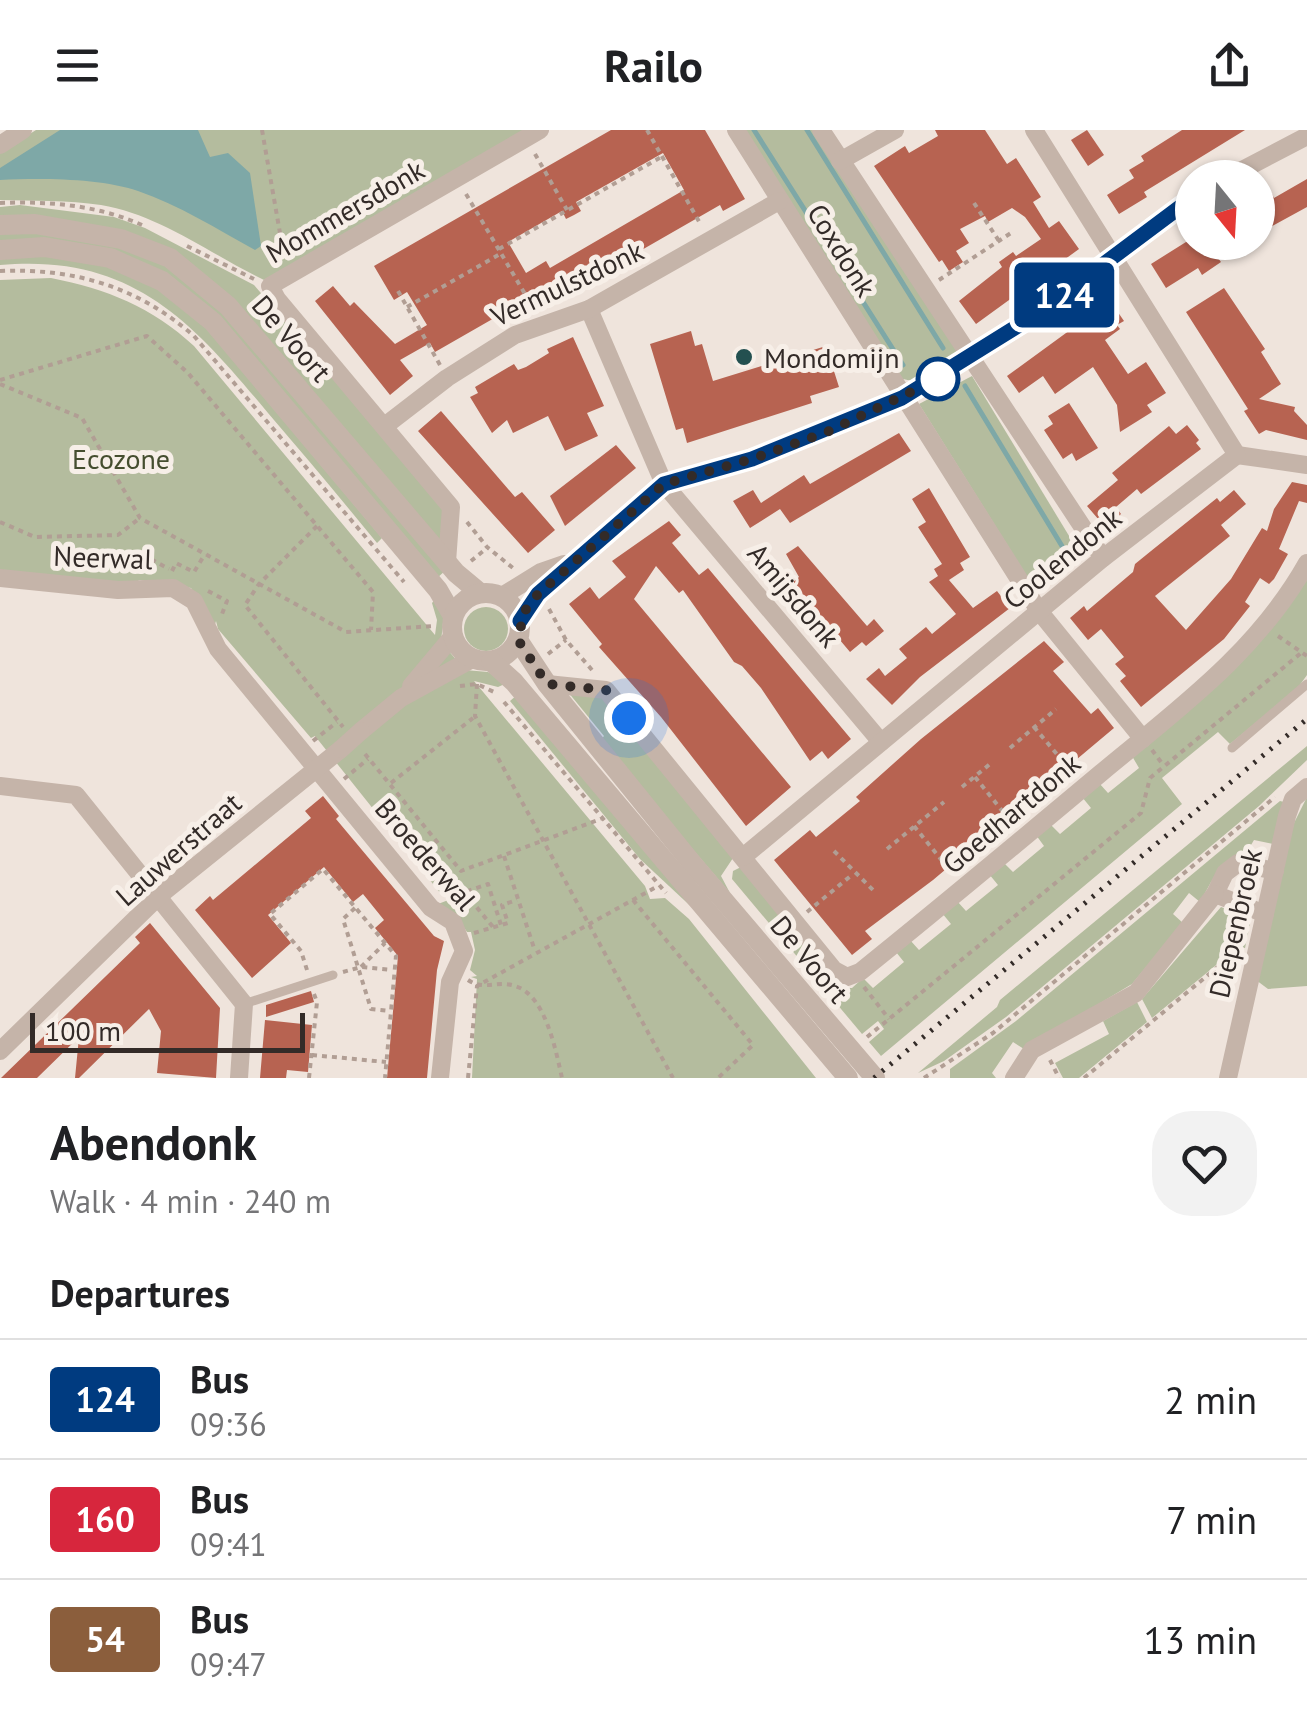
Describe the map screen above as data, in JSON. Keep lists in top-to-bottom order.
{
  "streets": {
    "street": [
      "Mommersdonk",
      "Coxdonk",
      "Vermulstdonk",
      "De Voort",
      "Neerwal",
      "Coolendonk",
      "Amijsdonk",
      "Goedhartdonk",
      "Lauwerstraat",
      "Broederwal",
      "Diepenbroek"
    ]
  },
  "crossings": [
    ["Mommersdonk", "Vermulstdonk"],
    ["Coxdonk", "Vermulstdonk"],
    ["Coxdonk", "Coolendonk"],
    ["Coxdonk", "Goedhartdonk"],
    ["Vermulstdonk", "Amijsdonk"],
    ["De Voort", "Lauwerstraat"],
    ["Neerwal", "Broederwal"],
    ["Coolendonk", "Amijsdonk"],
    ["Lauwerstraat", "Broederwal"]
  ],
  "parks": ["Ecozone"],
  "places": ["Mondomijn"],
  "lines": ["bus line 124"],
  "scale_bar": "100 m",
  "north": "bottom",
  "page": {
    "header": "Railo",
    "on_map": "124",
    "scale": "100 m",
    "heading": [
      ["Abendonk", "Walk · 4 min · 240 m"],
      "Departures"
    ],
    "list": [
      {
        "mark": "124",
        "name": "Bus",
        "note": "09:36",
        "value": "2 min"
      },
      {
        "mark": "160",
        "name": "Bus",
        "note": "09:41",
        "value": "7 min"
      },
      {
        "mark": "54",
        "name": "Bus",
        "note": "09:47",
        "value": "13 min"
      }
    ]
  }
}
